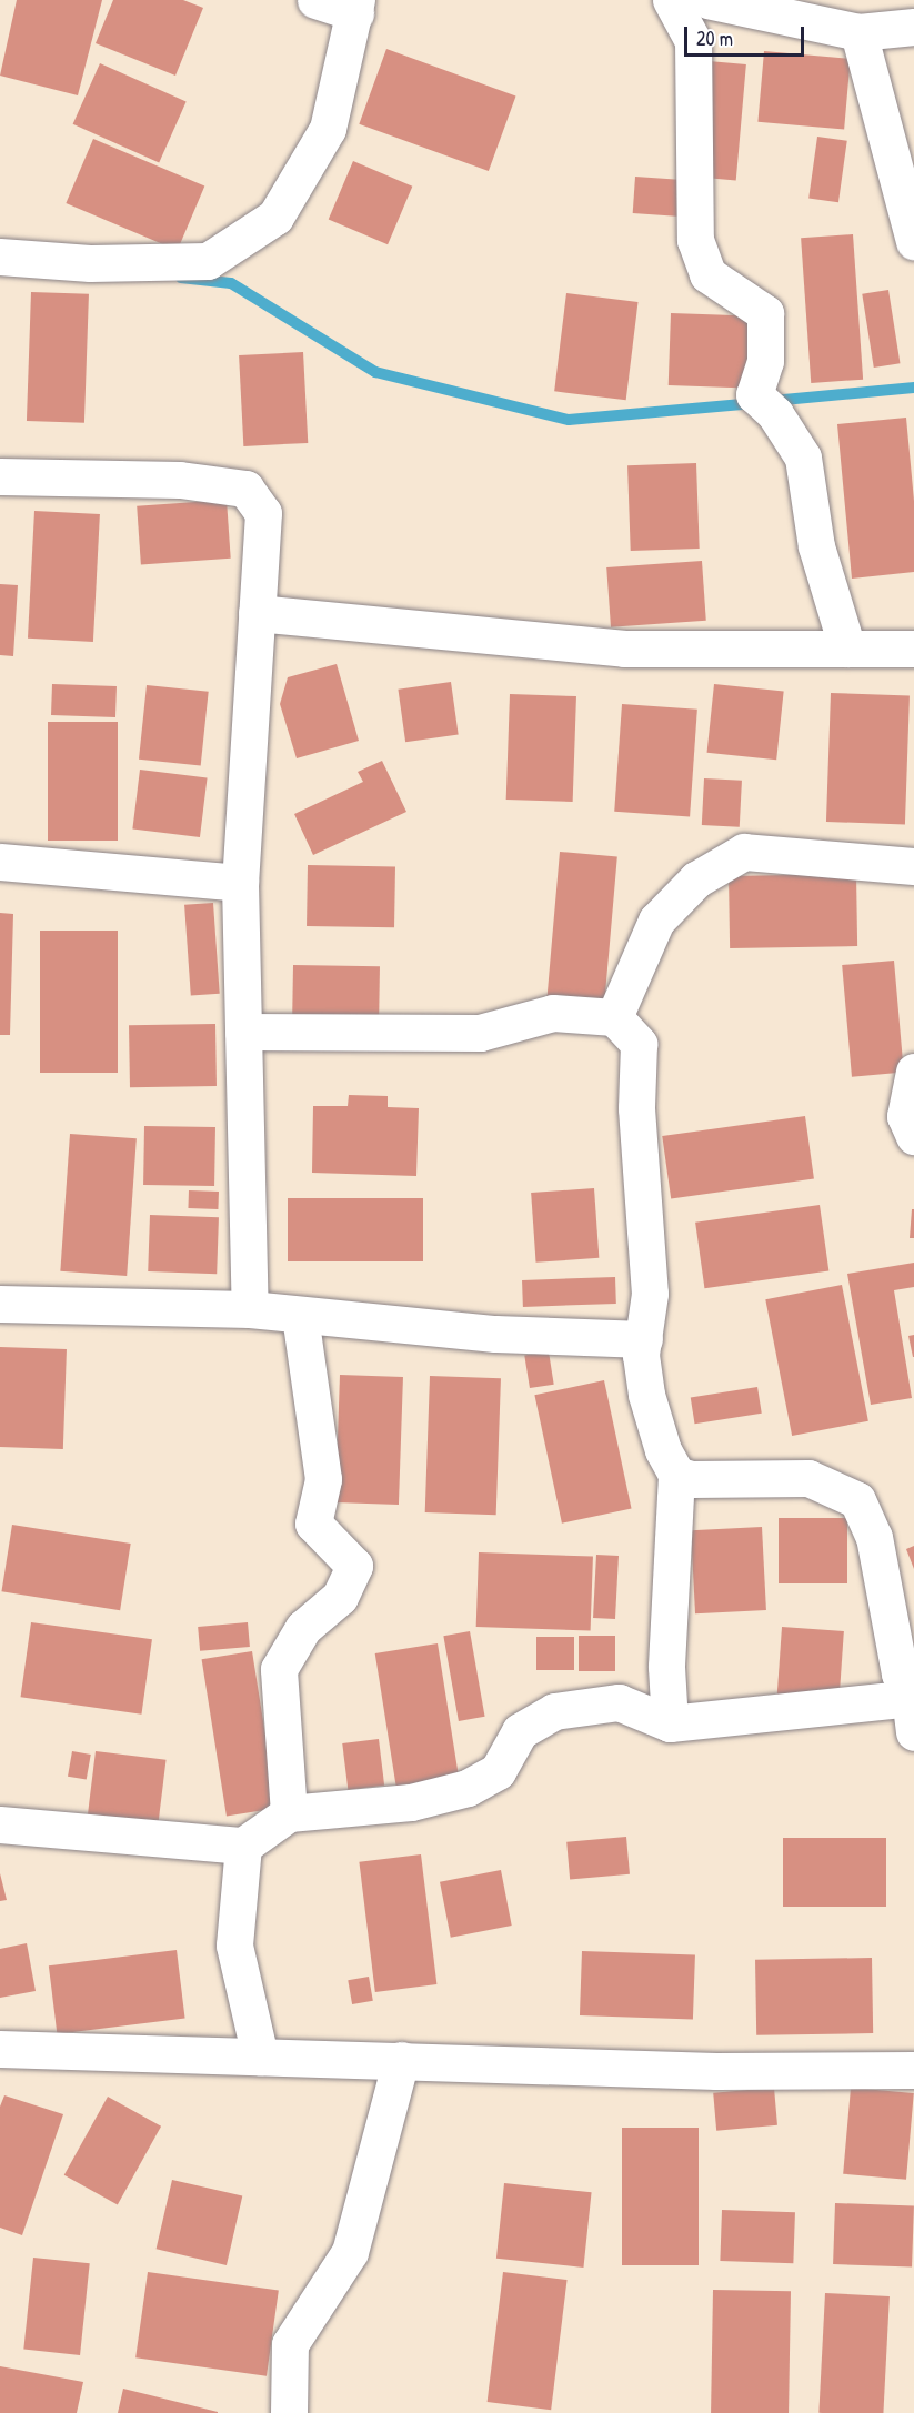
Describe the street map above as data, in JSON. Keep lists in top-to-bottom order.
{
  "scale_bar": "20 m"
}
